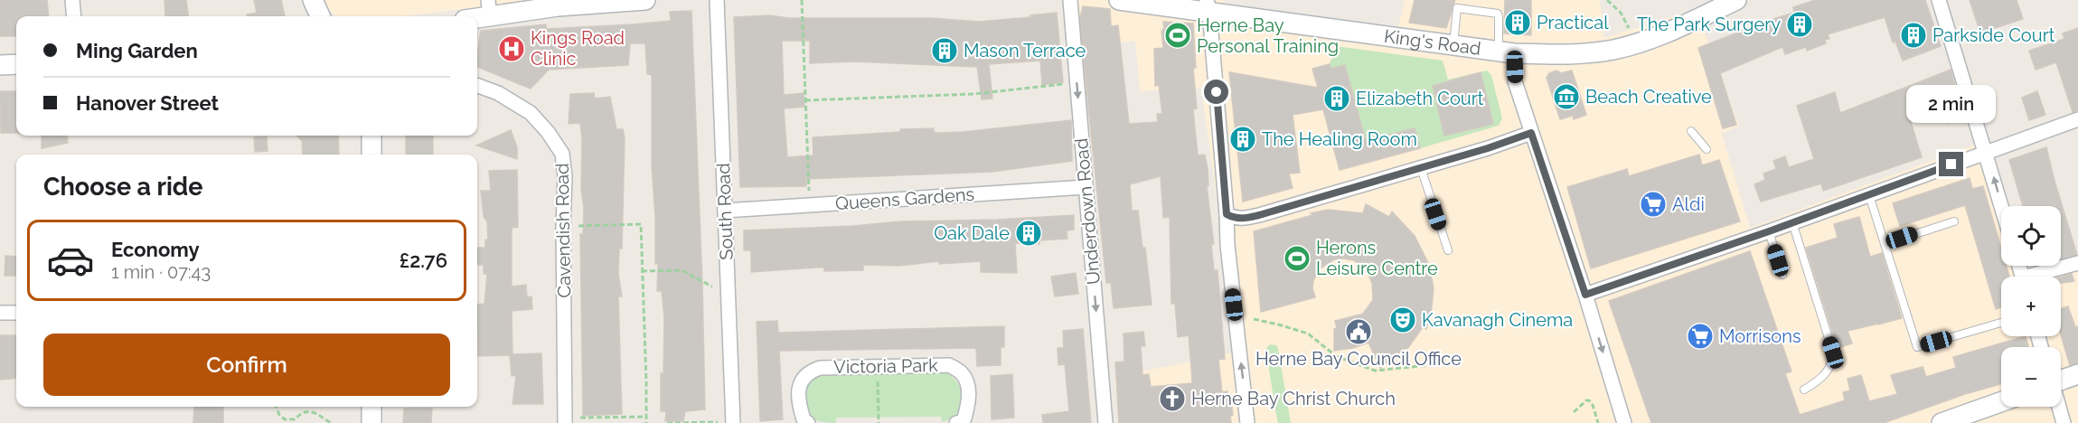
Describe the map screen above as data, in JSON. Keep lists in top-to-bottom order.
{
  "streets": {
    "street": [
      "King's Road",
      "Queens Gardens",
      "South Road",
      "Underdown Road",
      "Cavendish Road",
      "Victoria Park"
    ]
  },
  "crossings": [
    ["Queens Gardens", "South Road"],
    ["Queens Gardens", "Underdown Road"]
  ],
  "one_way": ["Underdown Road"],
  "places": {
    "building": [
      "Practical",
      "The Park Surgery",
      "Parkside Court",
      "Mason Terrace",
      "Elizabeth Court",
      "The Healing Room",
      "Oak Dale"
    ],
    "sports": ["Herne Bay Personal Training", "Herons Leisure Centre"],
    "hospital": ["Kings Road Clinic"],
    "museum": ["Beach Creative"],
    "supermarket": ["Aldi", "Morrisons"],
    "theatre": ["Kavanagh Cinema"],
    "public building": ["Herne Bay Council Office"],
    "church": ["Herne Bay Christ Church"]
  },
  "page": {
    "banner": ["Ming Garden", "Hanover Street"],
    "bubble": "2 min",
    "heading": "Choose a ride",
    "map_buttons": ["+", "−"],
    "list": [
      {
        "name": "Economy",
        "note": "1 min · 07:43",
        "value": "£2.76"
      }
    ],
    "buttons": "Confirm"
  }
}
